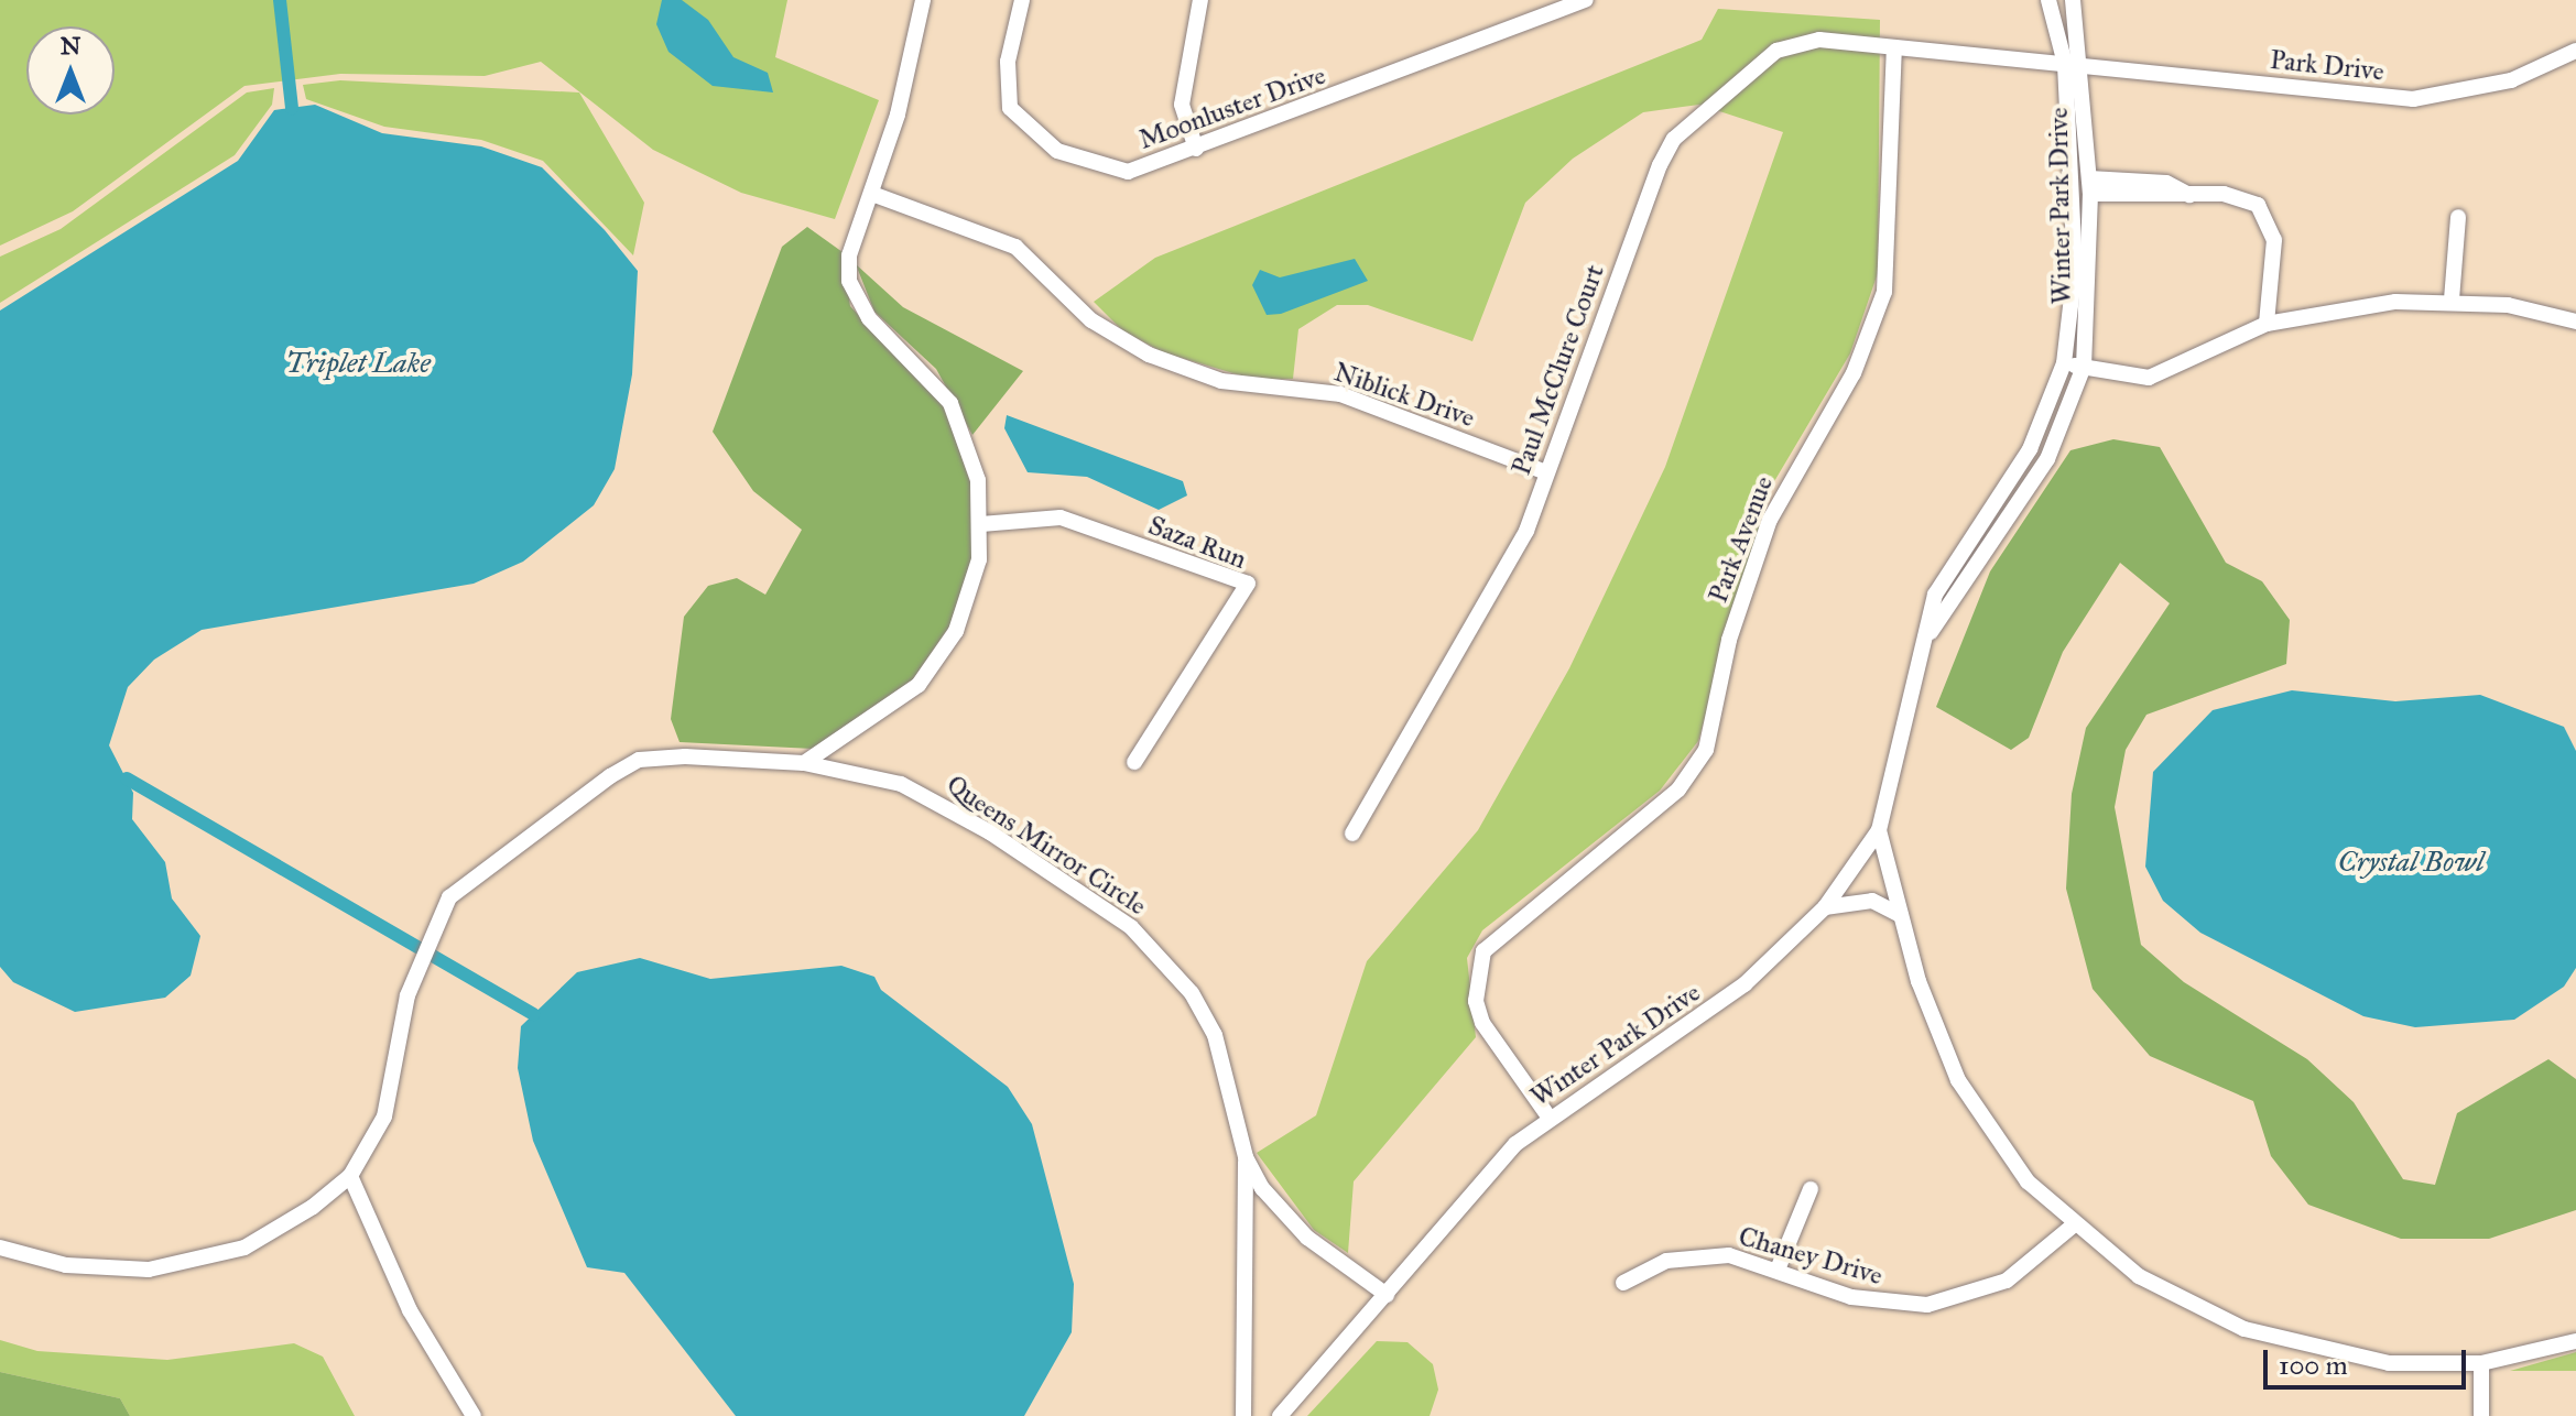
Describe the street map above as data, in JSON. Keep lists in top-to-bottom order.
{
  "streets": {
    "street": [
      "Park Drive",
      "Moonluster Drive",
      "Winter Park Drive",
      "Paul McClure Court",
      "Niblick Drive",
      "Park Avenue",
      "Saza Run",
      "Queens Mirror Circle",
      "Chaney Drive"
    ]
  },
  "crossings": [
    ["Park Drive", "Winter Park Drive"],
    ["Winter Park Drive", "Park Avenue"],
    ["Winter Park Drive", "Queens Mirror Circle"],
    ["Paul McClure Court", "Niblick Drive"],
    ["Paul McClure Court", "Park Avenue"]
  ],
  "water": ["Triplet Lake", "Crystal Bowl"],
  "scale_bar": "100 m",
  "north": "top"
}
